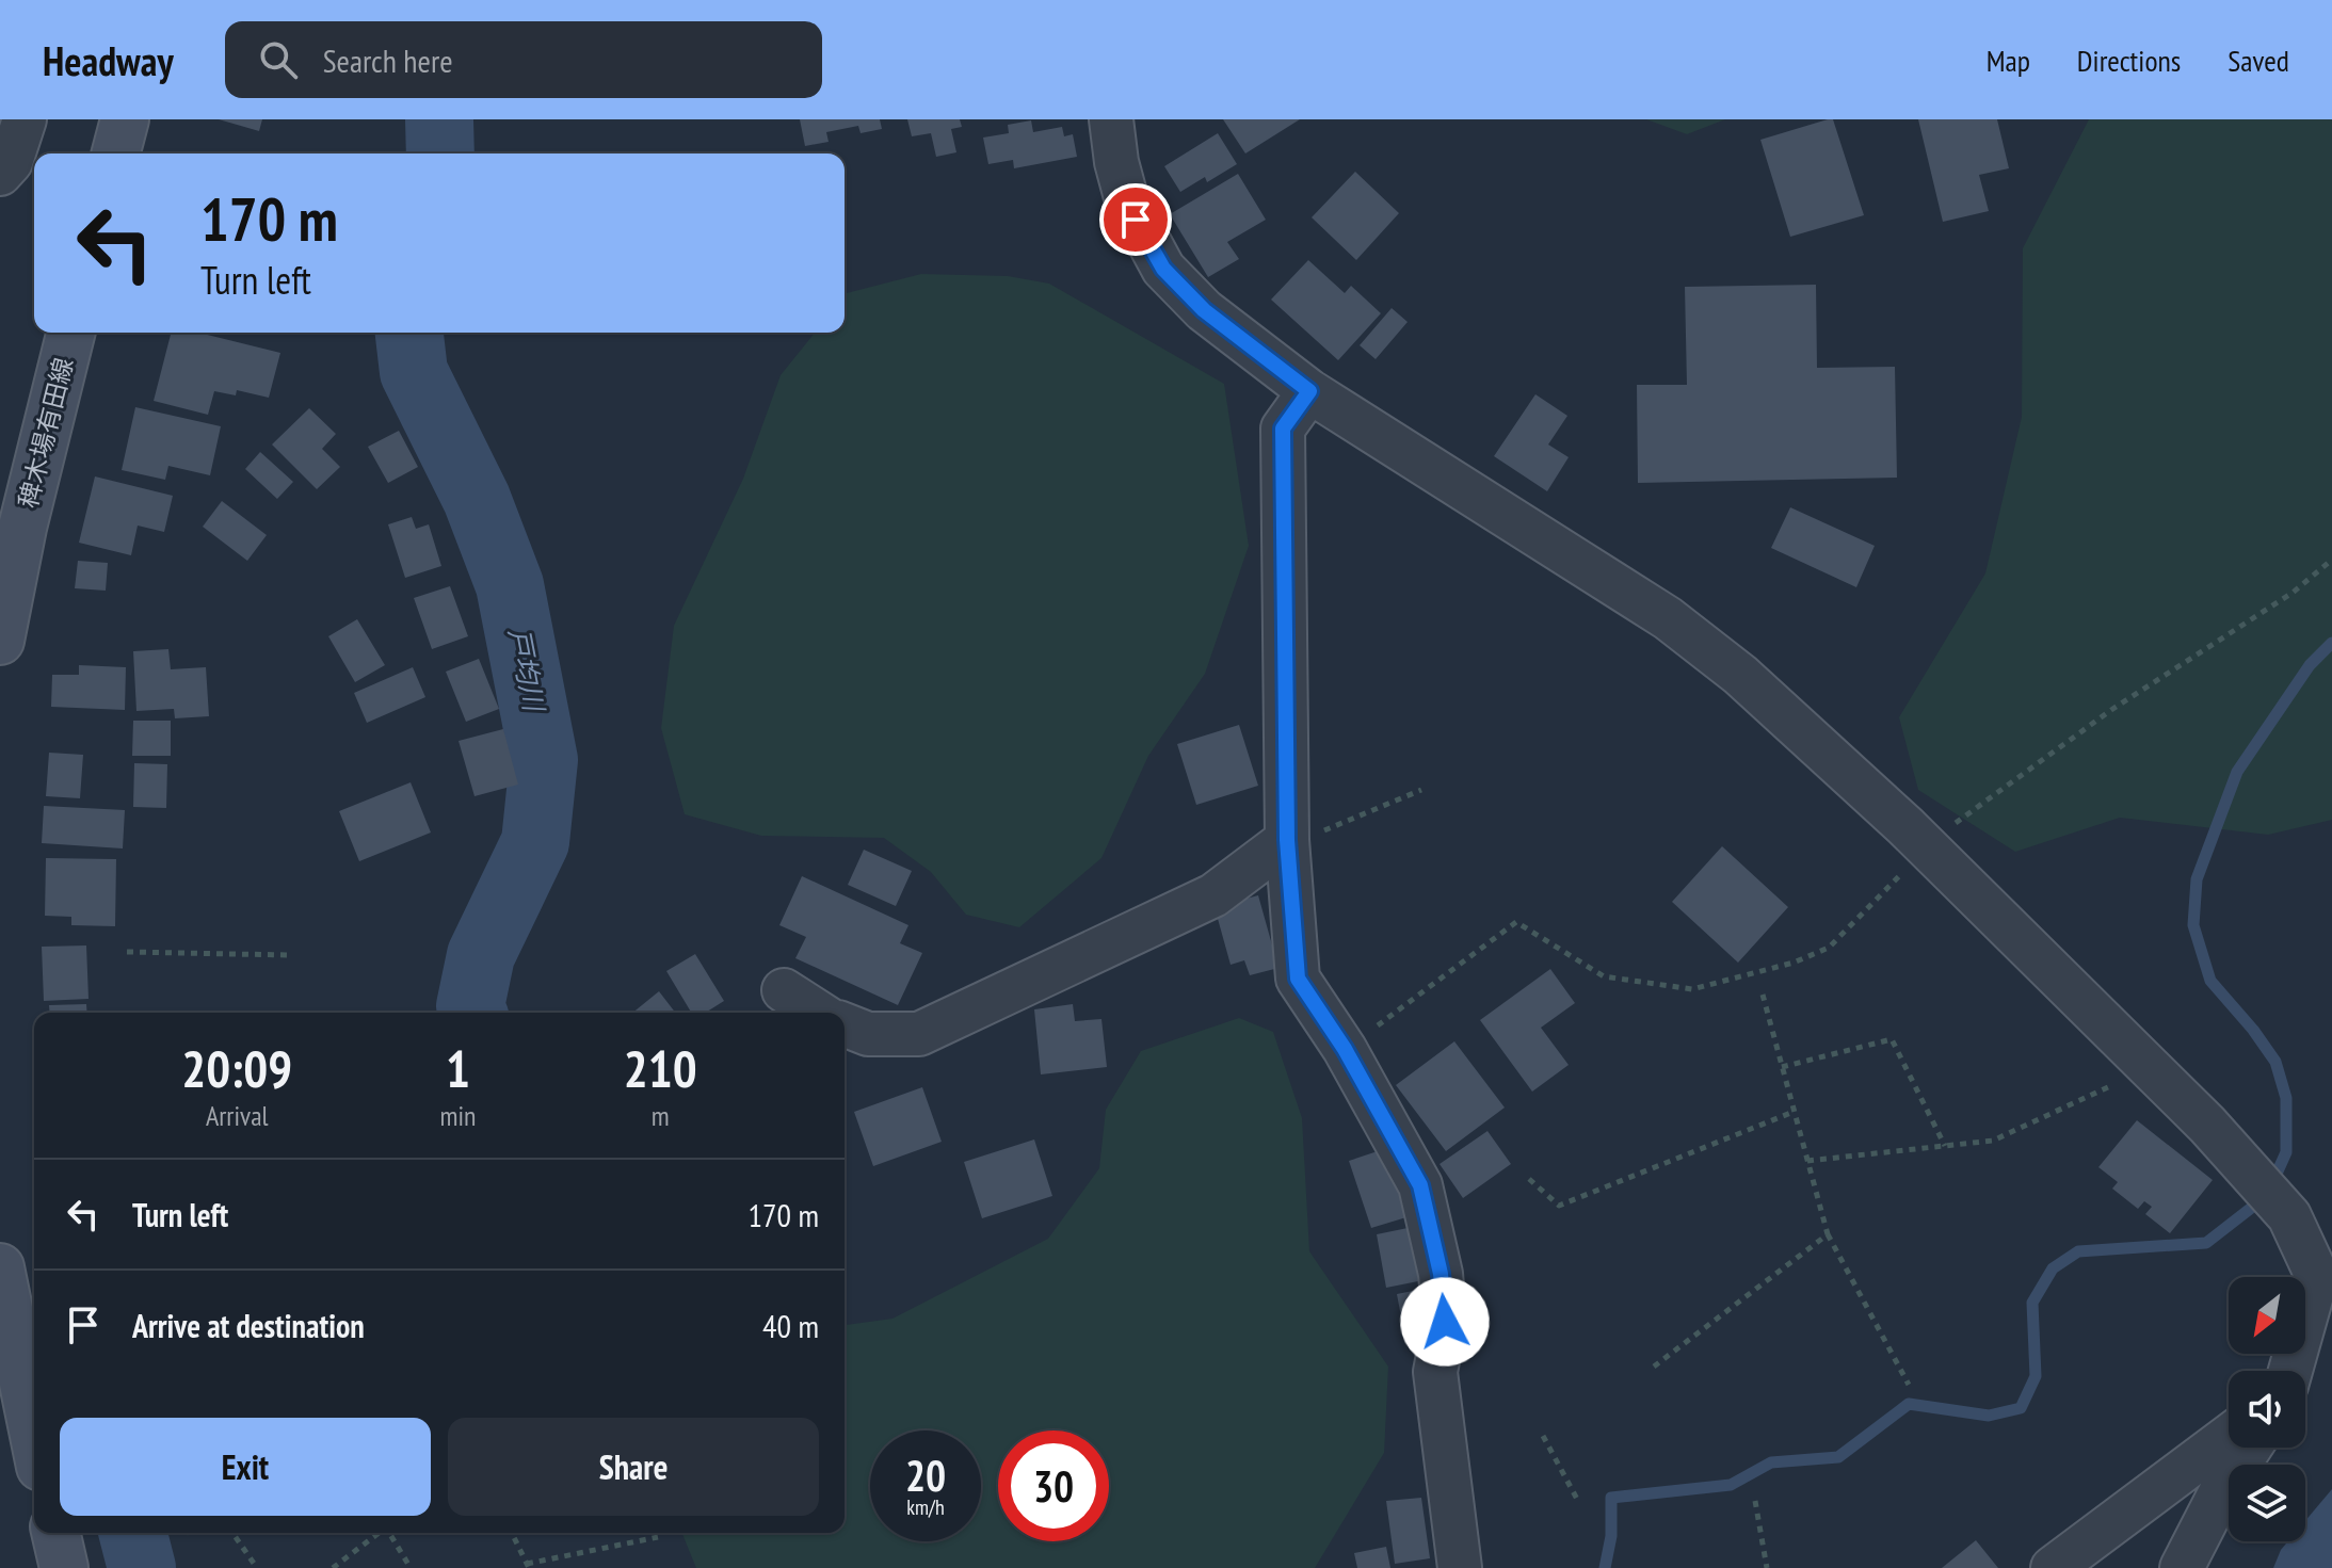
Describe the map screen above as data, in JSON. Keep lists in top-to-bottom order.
{
  "streets": {
    "main road": ["稗木場有田線"]
  },
  "water": ["戸均川"],
  "north": "bottom left",
  "page": {
    "header": "Headway",
    "search": "Search here",
    "nav": ["Map", "Directions", "Saved"],
    "turn": ["170 m", "Turn left"],
    "eta": [
      "20:09",
      "Arrival",
      "1",
      "min",
      "210",
      "m"
    ],
    "list": [
      {
        "name": "Turn left",
        "value": "170 m"
      },
      {
        "name": "Arrive at destination",
        "value": "40 m"
      }
    ],
    "buttons": ["Exit", "Share"],
    "speed": "20 km/h",
    "limit": "30"
  }
}
